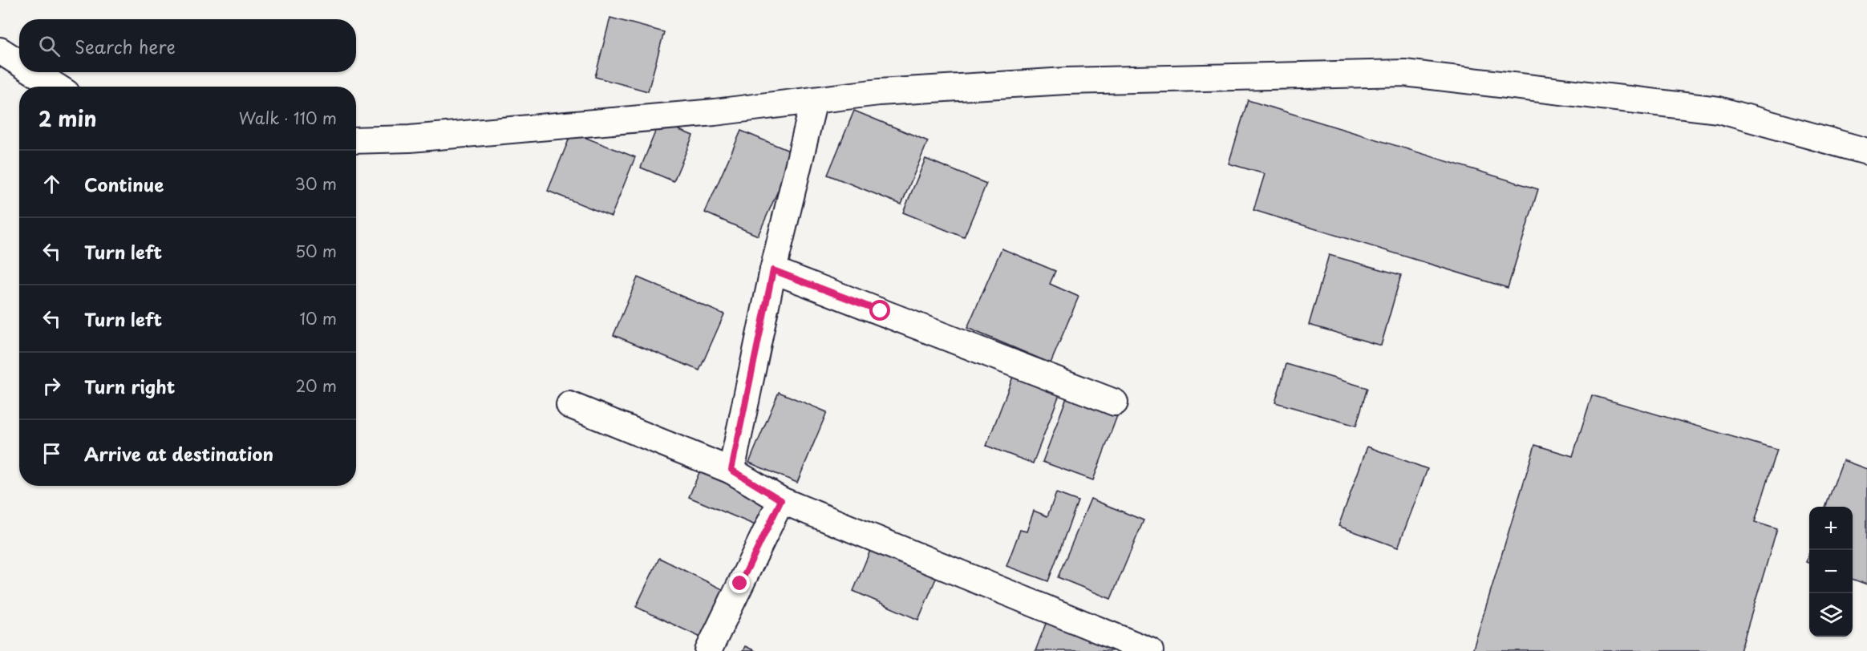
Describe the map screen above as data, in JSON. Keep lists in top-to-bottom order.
{
  "page": {
    "search": "Search here",
    "heading": ["2 min", "Walk · 110 m"],
    "list": [
      ["Continue", "30 m"],
      ["Turn left", "50 m"],
      ["Turn left", "10 m"],
      ["Turn right", "20 m"],
      "Arrive at destination"
    ],
    "map_buttons": ["+", "−"]
  }
}
